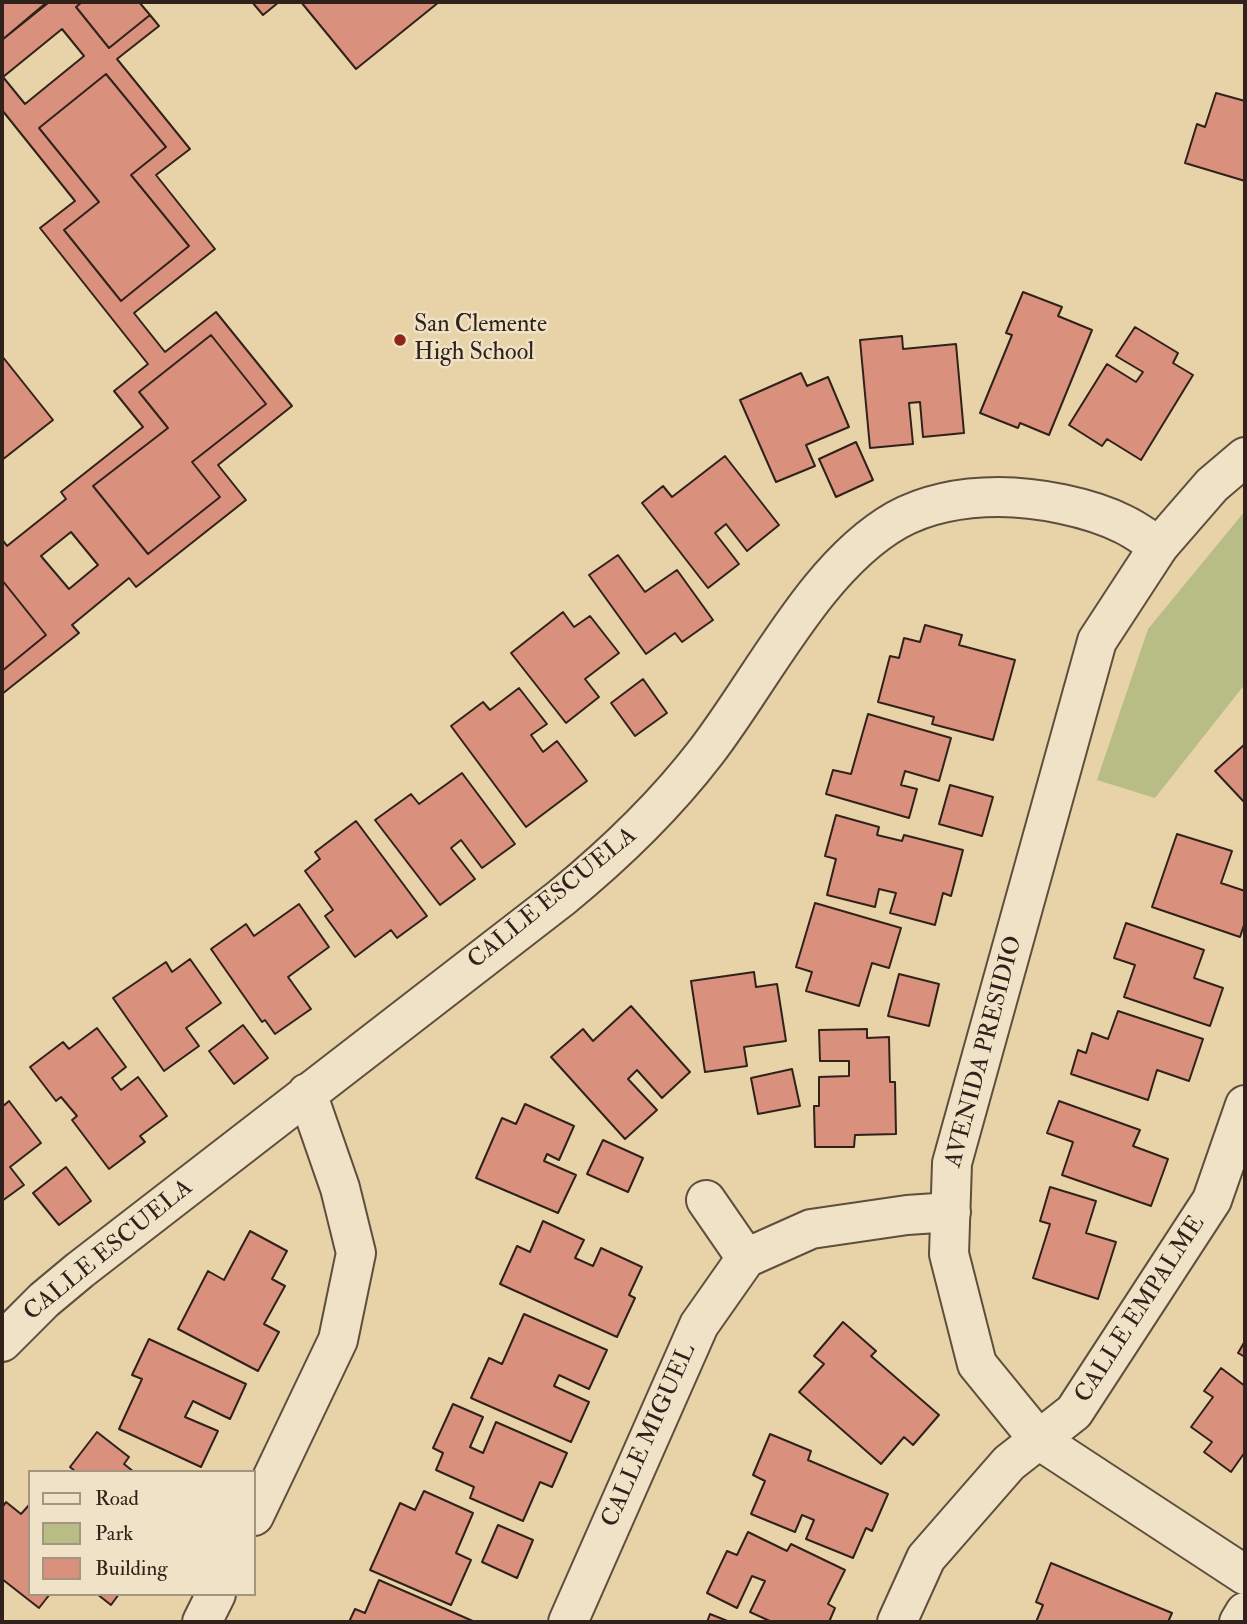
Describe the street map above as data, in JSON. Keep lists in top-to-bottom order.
{
  "streets": {
    "street": [
      "CALLE ESCUELA",
      "AVENIDA PRESIDIO",
      "CALLE EMPALME",
      "CALLE MIGUEL"
    ]
  },
  "crossings": [
    ["CALLE ESCUELA", "AVENIDA PRESIDIO"],
    ["AVENIDA PRESIDIO", "CALLE EMPALME"]
  ],
  "places": ["San Clemente High School"],
  "legend": ["Road", "Park", "Building"]
}
